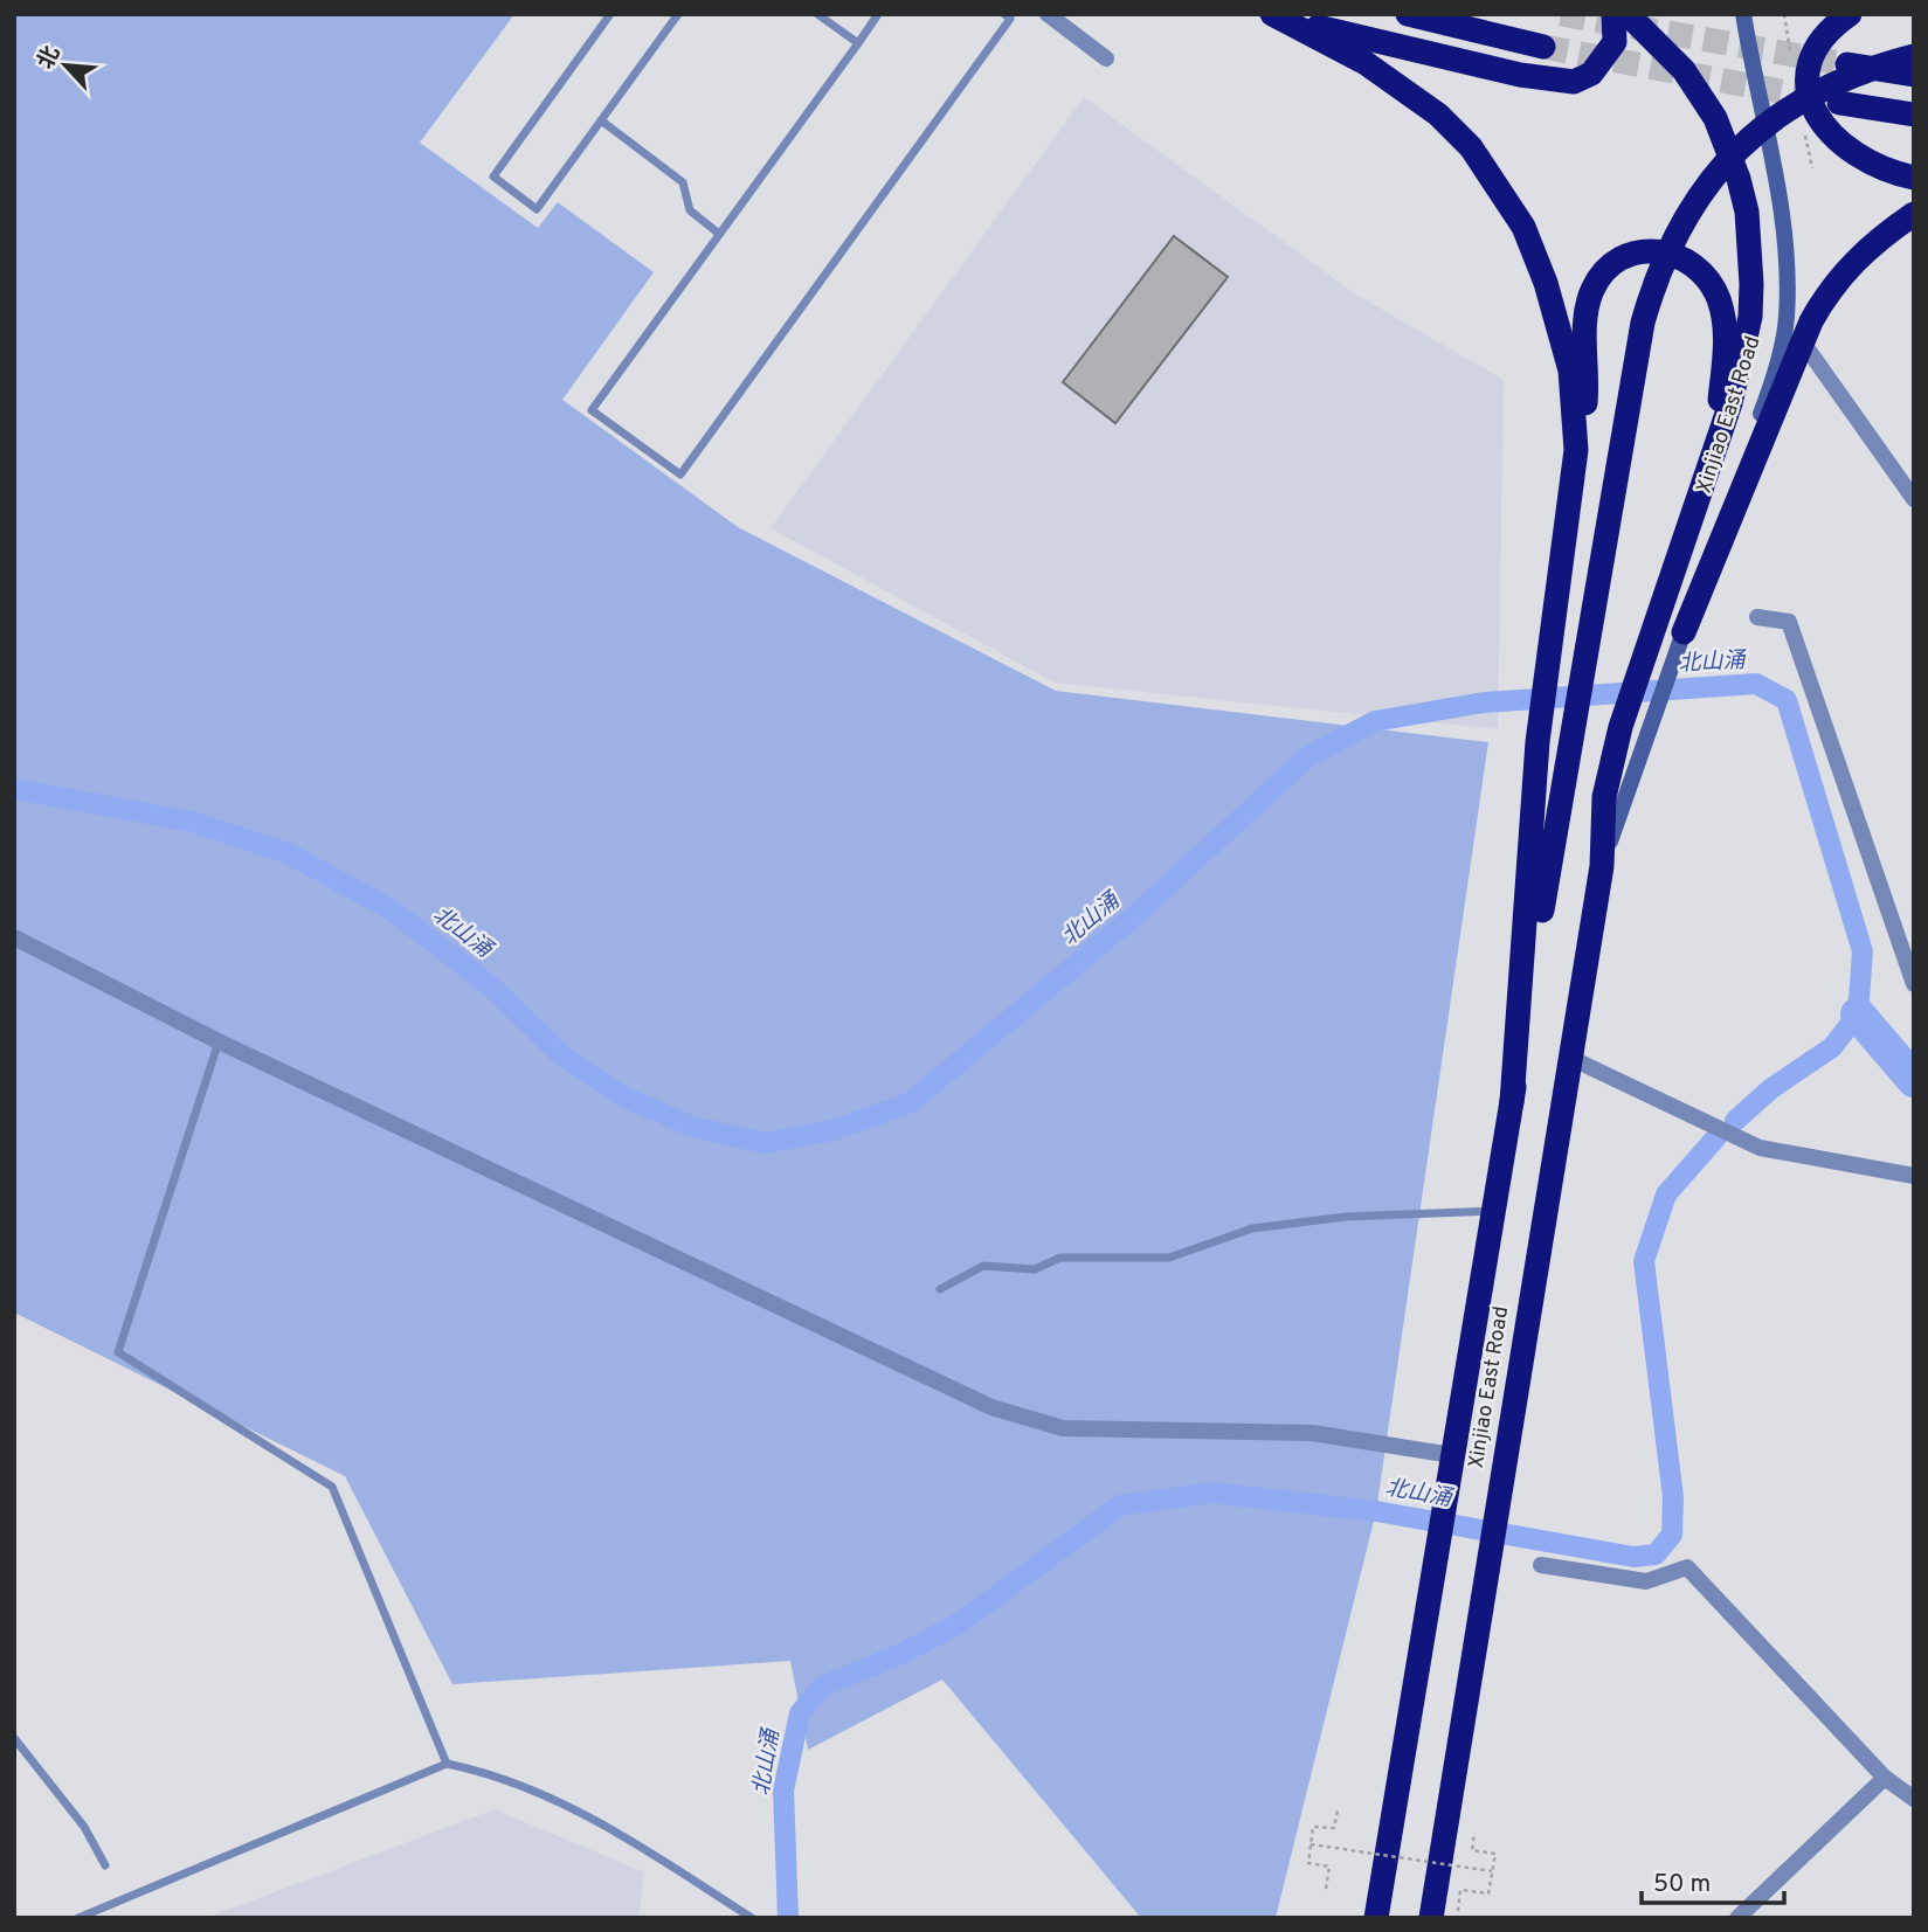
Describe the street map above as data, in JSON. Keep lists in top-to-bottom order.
{
  "streets": {
    "highway": ["Xinjiao East Road"]
  },
  "water": ["北山涌"],
  "scale_bar": "50 m",
  "north": "top left"
}
